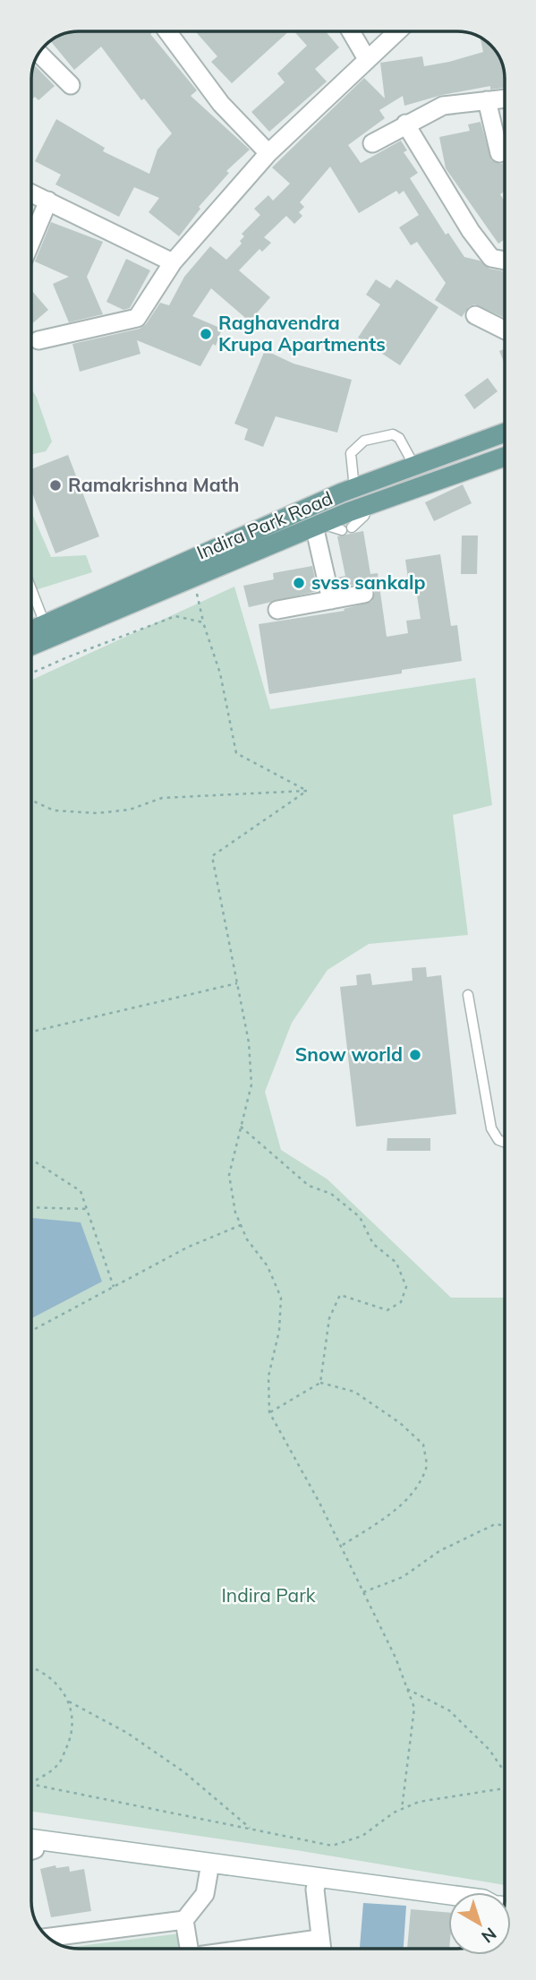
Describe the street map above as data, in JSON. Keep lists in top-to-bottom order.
{
  "streets": {
    "main road": ["Indira Park Road"]
  },
  "parks": ["Indira Park"],
  "places": [
    "Raghavendra Krupa Apartments",
    "Ramakrishna Math",
    "svss sankalp",
    "Snow world"
  ],
  "north": "bottom right"
}
